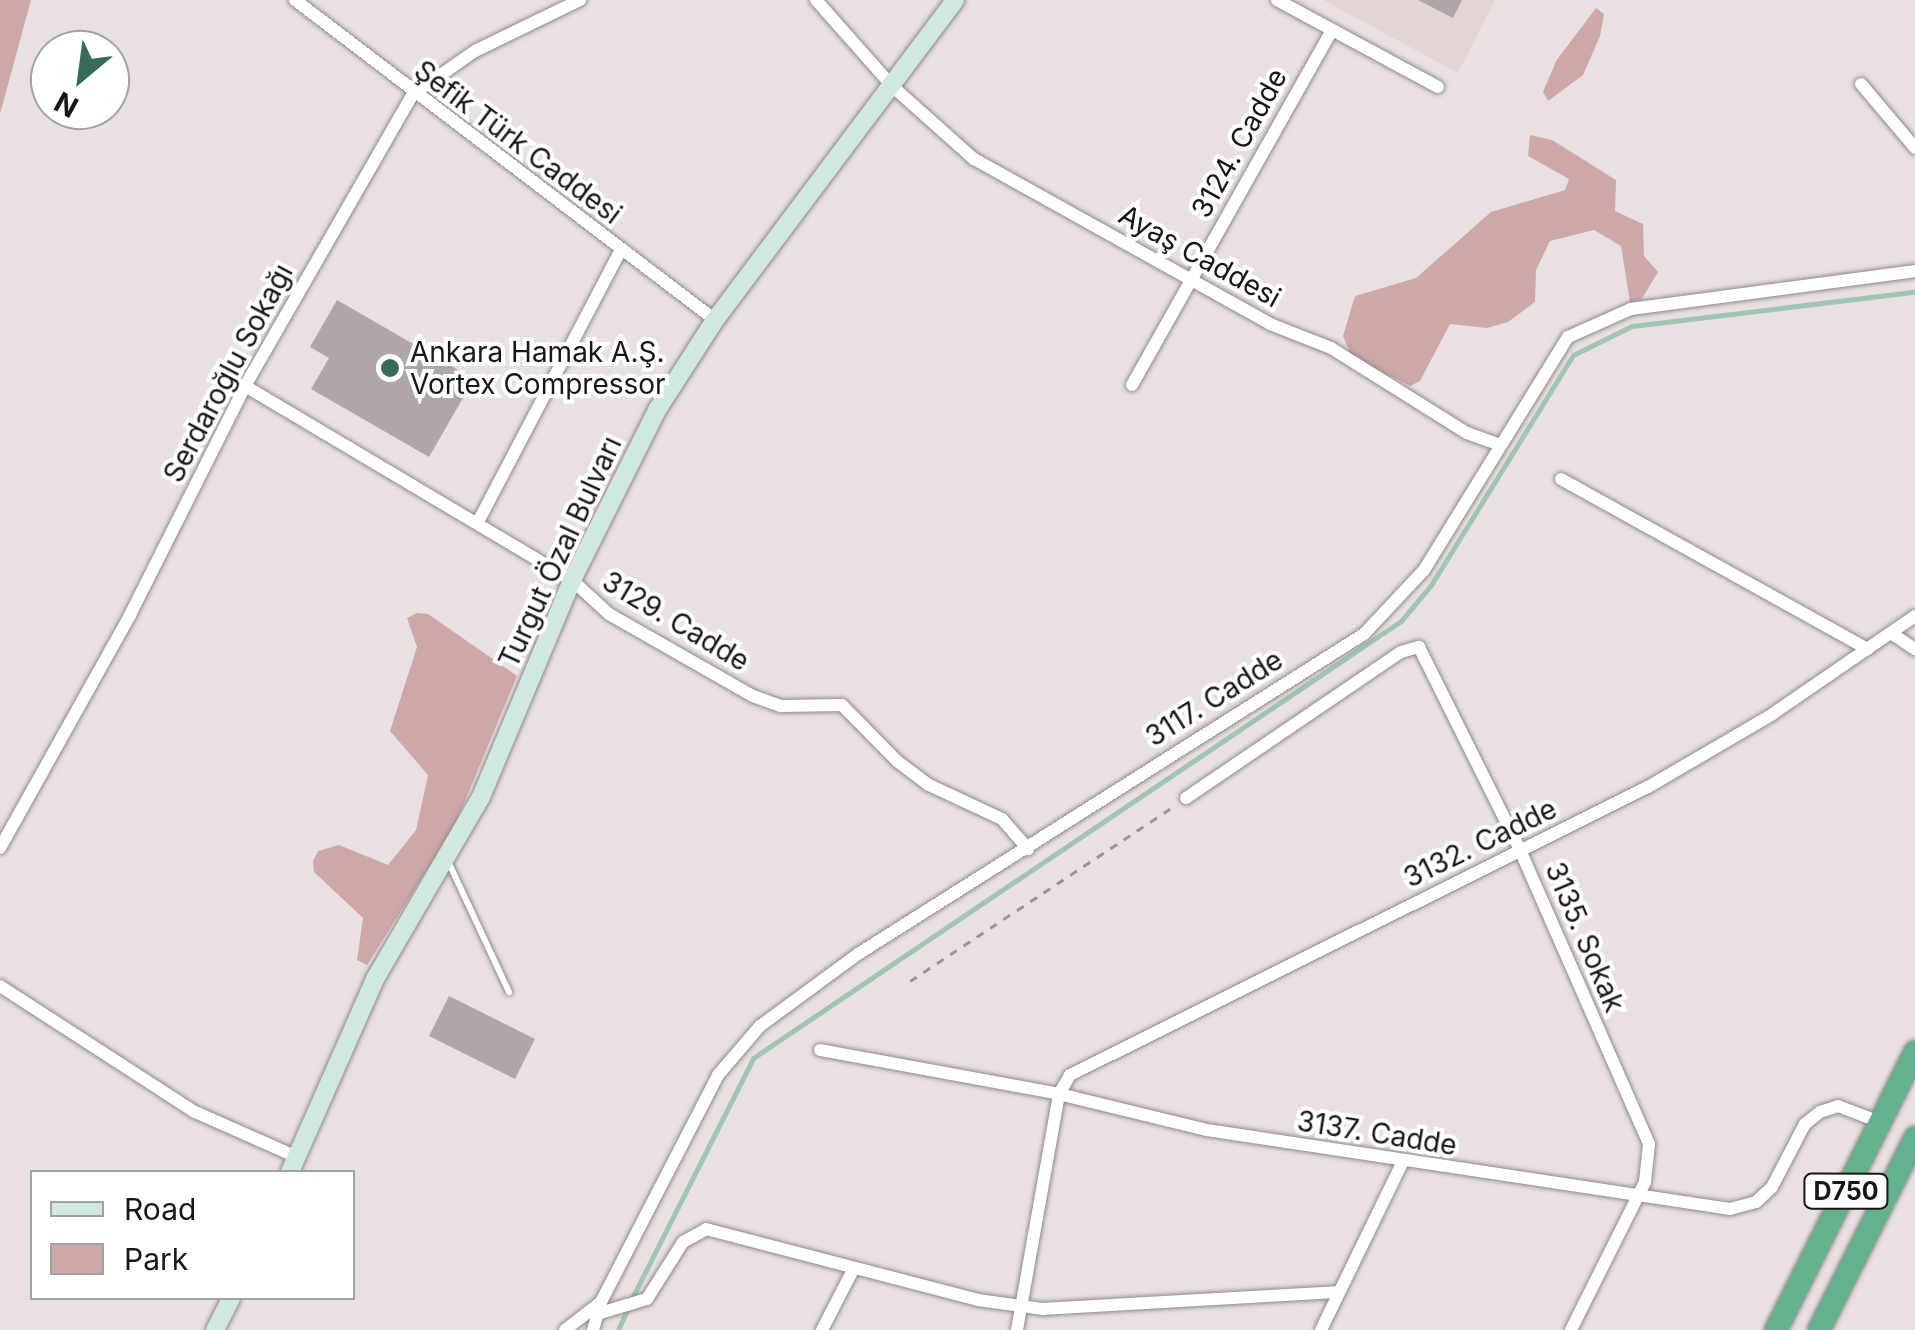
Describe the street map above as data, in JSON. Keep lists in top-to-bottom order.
{
  "streets": {
    "highway": ["D750"],
    "street": [
      "Şefik Türk Caddesi",
      "3124. Cadde",
      "Ayaş Caddesi",
      "Serdaroğlu Sokağı",
      "Turgut Özal Bulvarı",
      "3129. Cadde",
      "3117. Cadde",
      "3132. Cadde",
      "3135. Sokak",
      "3137. Cadde"
    ]
  },
  "crossings": [
    ["Şefik Türk Caddesi", "Serdaroğlu Sokağı"],
    ["Şefik Türk Caddesi", "Turgut Özal Bulvarı"],
    ["3124. Cadde", "Ayaş Caddesi"],
    ["Ayaş Caddesi", "Turgut Özal Bulvarı"],
    ["Ayaş Caddesi", "3117. Cadde"],
    ["Serdaroğlu Sokağı", "3129. Cadde"],
    ["Turgut Özal Bulvarı", "3129. Cadde"],
    ["3129. Cadde", "3117. Cadde"],
    ["3132. Cadde", "3135. Sokak"],
    ["3132. Cadde", "3137. Cadde"],
    ["3135. Sokak", "3137. Cadde"],
    ["3137. Cadde", "D750"]
  ],
  "places": ["Ankara Hamak A.Ş. Vortex Compressor"],
  "legend": ["Road", "Park"],
  "north": "bottom left"
}
